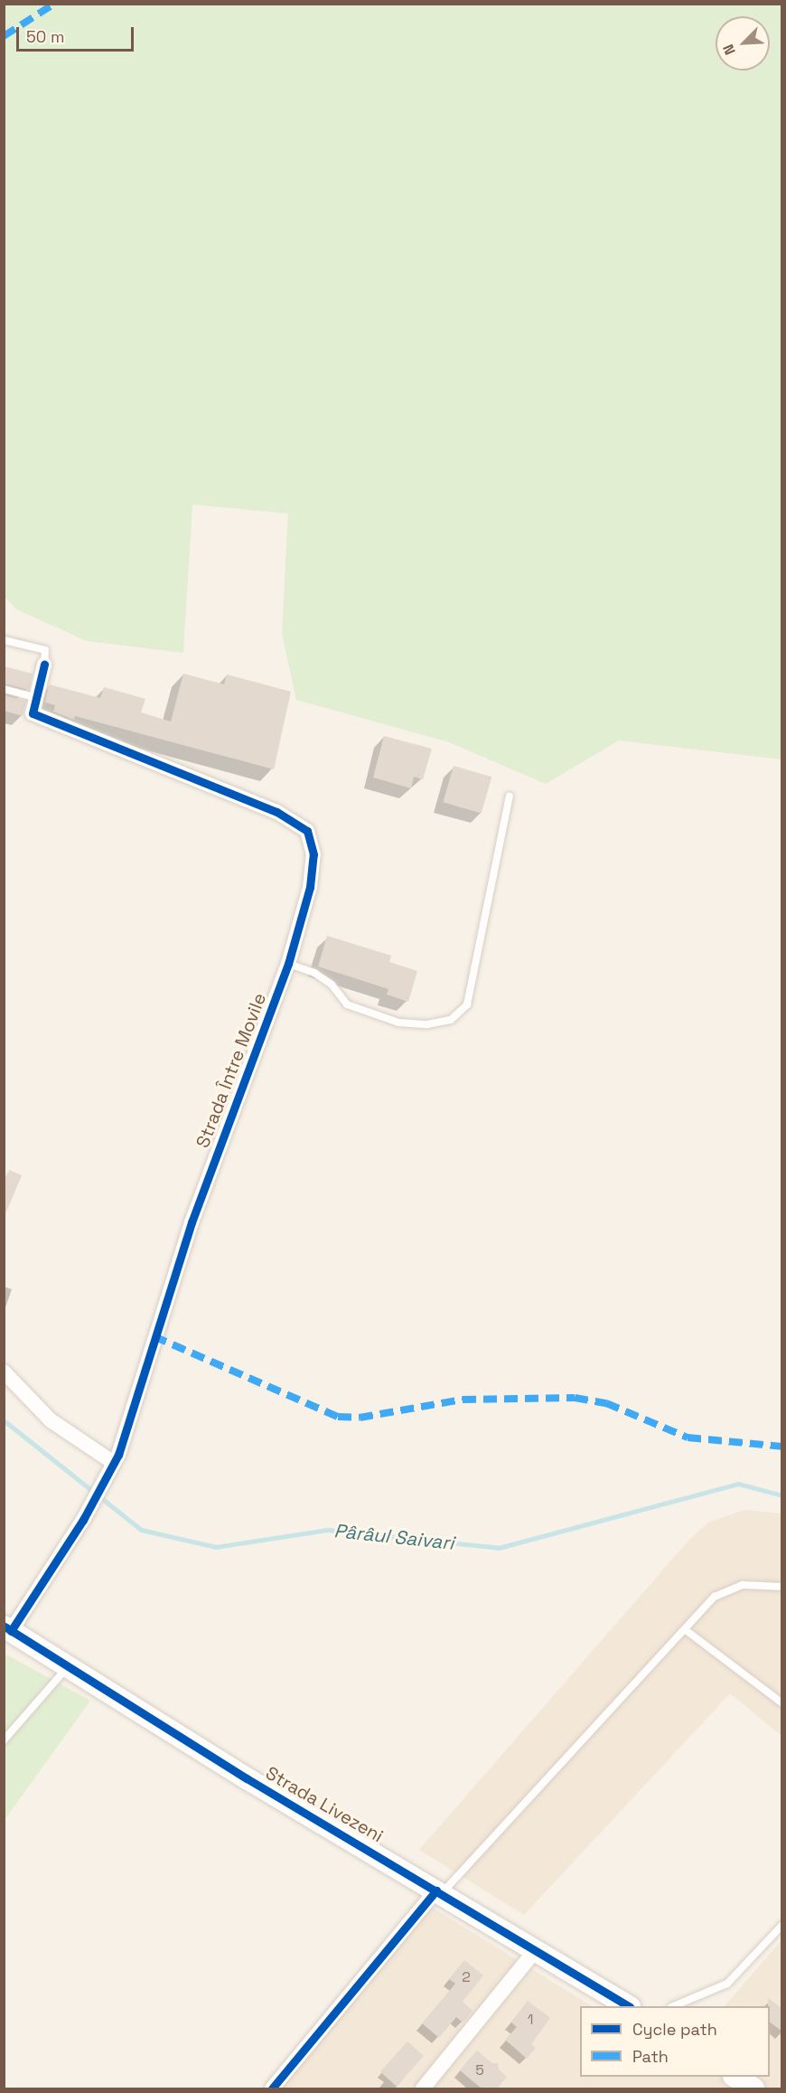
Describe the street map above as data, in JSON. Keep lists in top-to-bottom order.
{
  "streets": {
    "main road": ["Strada Livezeni"],
    "street": ["Strada Între Movile"]
  },
  "crossings": [
    ["Strada Între Movile", "Strada Livezeni"]
  ],
  "water": ["Pârâul Saivari"],
  "house_numbers": ["2", "1", "5"],
  "legend": ["Cycle path", "Path"],
  "scale_bar": "50 m",
  "north": "bottom left"
}
